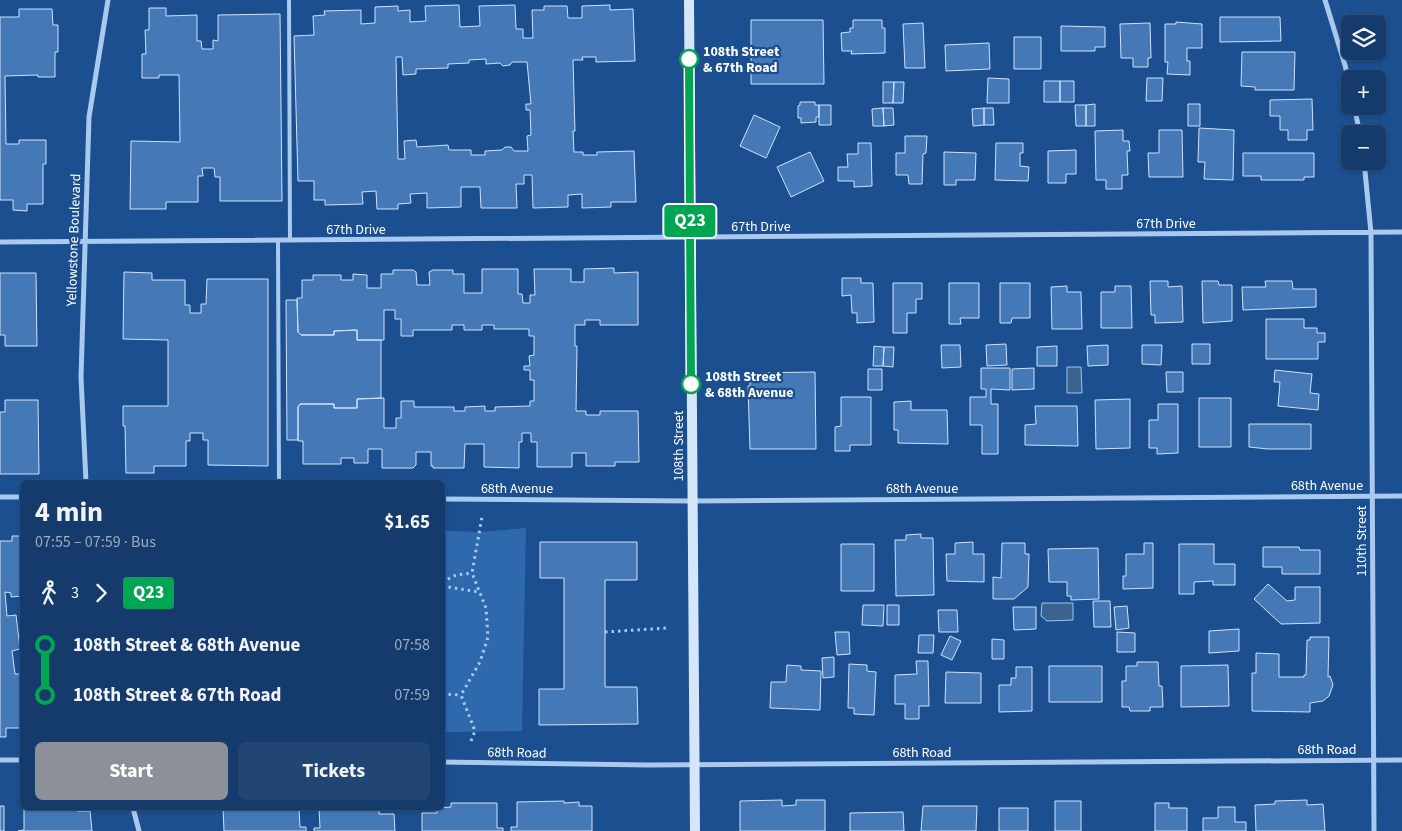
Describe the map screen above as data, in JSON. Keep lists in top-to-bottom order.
{
  "streets": {
    "main road": ["108th Street"],
    "street": [
      "67th Drive",
      "Yellowstone Boulevard",
      "68th Avenue",
      "110th Street",
      "68th Road"
    ]
  },
  "crossings": [
    ["67th Drive", "Yellowstone Boulevard"],
    ["67th Drive", "108th Street"],
    ["67th Drive", "110th Street"],
    ["108th Street", "68th Avenue"],
    ["108th Street", "68th Road"],
    ["68th Avenue", "110th Street"],
    ["110th Street", "68th Road"]
  ],
  "places": ["108th Street & 67th Road", "108th Street & 68th Avenue"],
  "lines": ["bus line Q23"],
  "page": {
    "on_map": "Q23",
    "map_buttons": ["+", "−"],
    "heading": ["4 min", "07:55 – 07:59 · Bus", "$1.65"],
    "legs": ["3", "Q23"],
    "list": [
      {
        "name": "108th Street & 68th Avenue",
        "value": "07:58"
      },
      {
        "name": "108th Street & 67th Road",
        "value": "07:59"
      }
    ],
    "buttons": ["Start", "Tickets"]
  }
}
